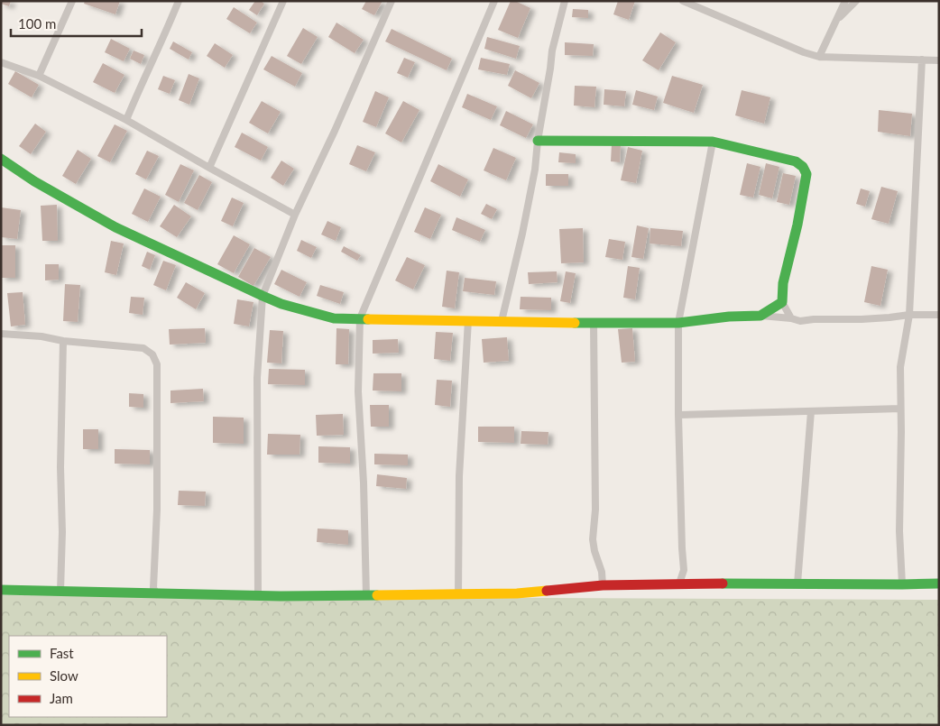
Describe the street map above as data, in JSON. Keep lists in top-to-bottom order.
{
  "legend": ["Fast", "Slow", "Jam"],
  "scale_bar": "100 m"
}
